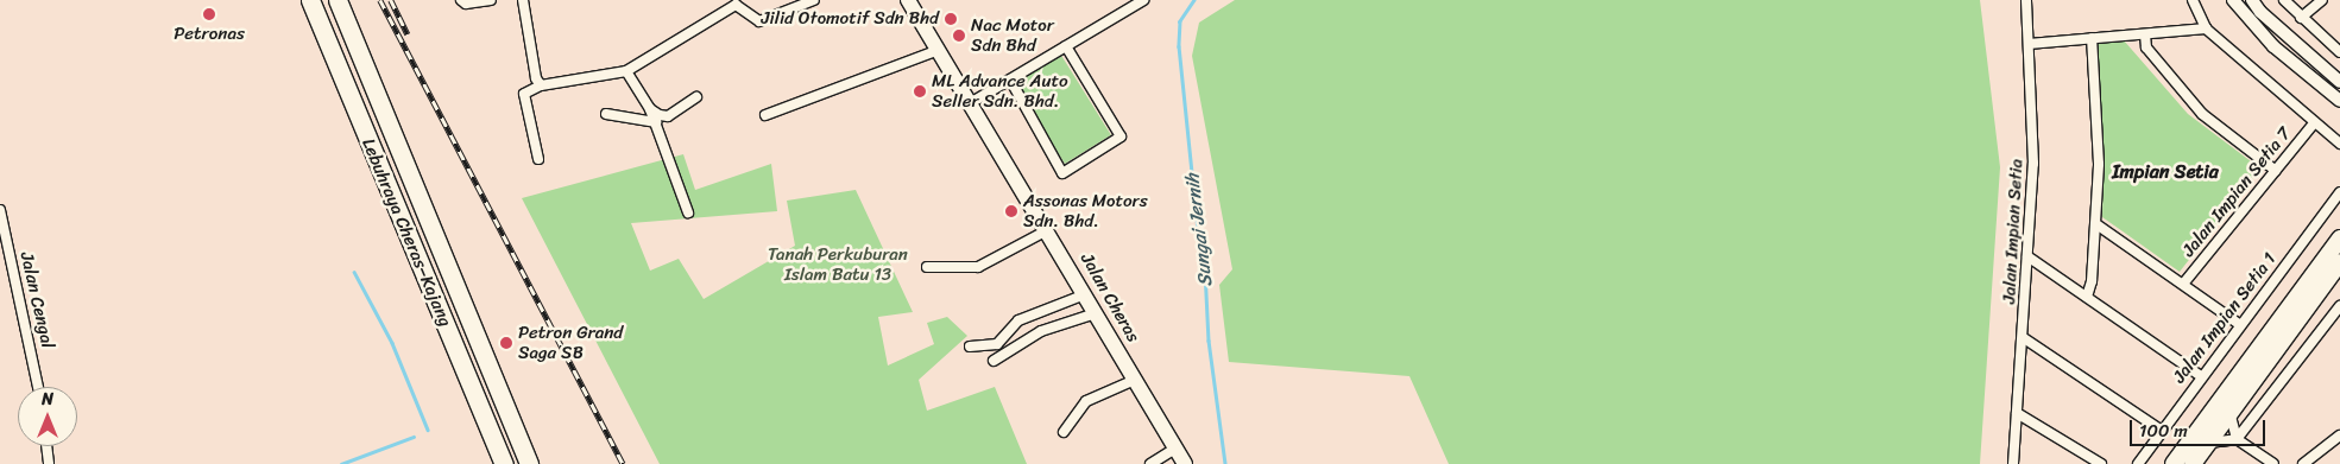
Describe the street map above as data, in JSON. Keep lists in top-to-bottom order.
{
  "streets": {
    "highway": ["Lebuhraya Cheras–Kajang"],
    "main road": ["Jalan Cheras"],
    "street": [
      "Jalan Impian Setia 7",
      "Jalan Impian Setia",
      "Jalan Cengal",
      "Jalan Impian Setia 1"
    ]
  },
  "districts": ["Impian Setia"],
  "water": ["Sungai Jernih"],
  "parks": ["Tanah Perkuburan Islam Batu 13"],
  "places": [
    "Petronas",
    "Jilid Otomotif Sdn Bhd",
    "Nac Motor Sdn Bhd",
    "ML Advance Auto Seller Sdn. Bhd.",
    "Assonas Motors Sdn. Bhd.",
    "Petron Grand Saga SB"
  ],
  "scale_bar": "100 m",
  "north": "top"
}
